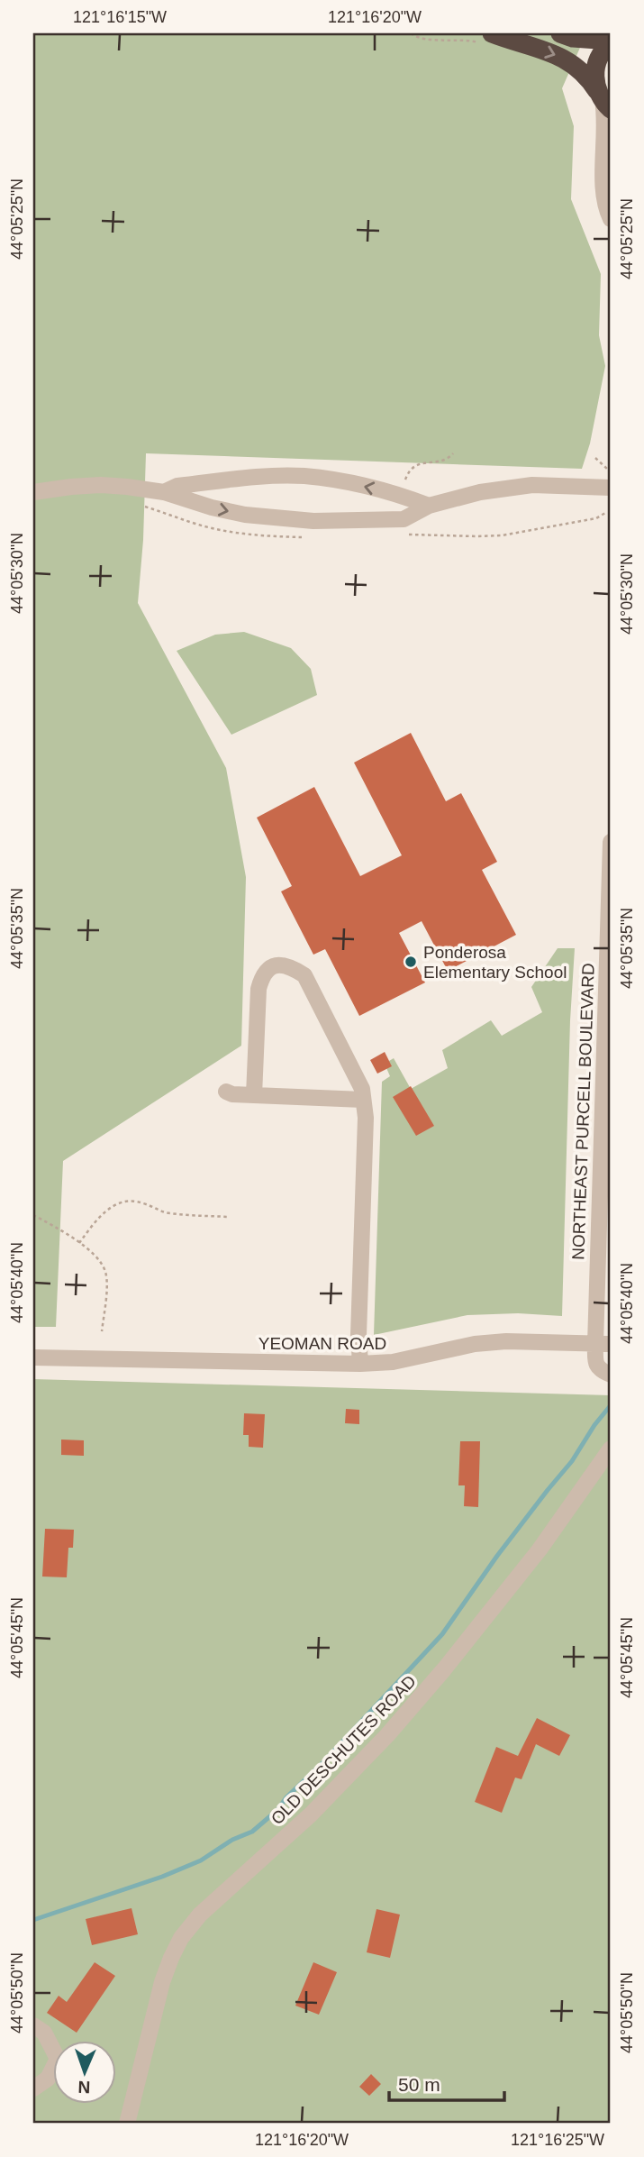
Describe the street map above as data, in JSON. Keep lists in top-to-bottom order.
{
  "streets": {
    "street": ["NORTHEAST PURCELL BOULEVARD", "YEOMAN ROAD", "OLD DESCHUTES ROAD"]
  },
  "crossings": [
    ["NORTHEAST PURCELL BOULEVARD", "YEOMAN ROAD"]
  ],
  "places": ["Ponderosa Elementary School"],
  "scale_bar": "50 m",
  "north": "bottom",
  "coordinates": [
    "121°16'15\"W",
    "121°16'20\"W",
    "44°05'25\"N",
    "44°05'30\"N",
    "44°05'35\"N",
    "44°05'40\"N",
    "44°05'45\"N",
    "44°05'50\"N",
    "121°16'25\"W"
  ]
}
